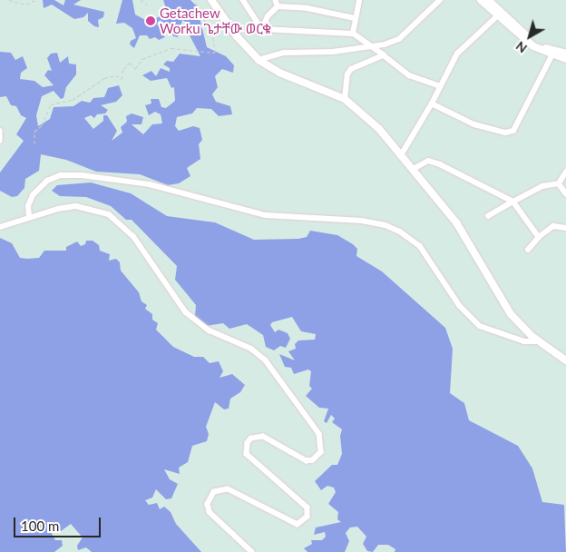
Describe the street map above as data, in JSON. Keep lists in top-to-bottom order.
{
  "places": ["Getachew Worku ጌታቸው ወርቁ"],
  "scale_bar": "100 m",
  "north": "bottom left"
}
